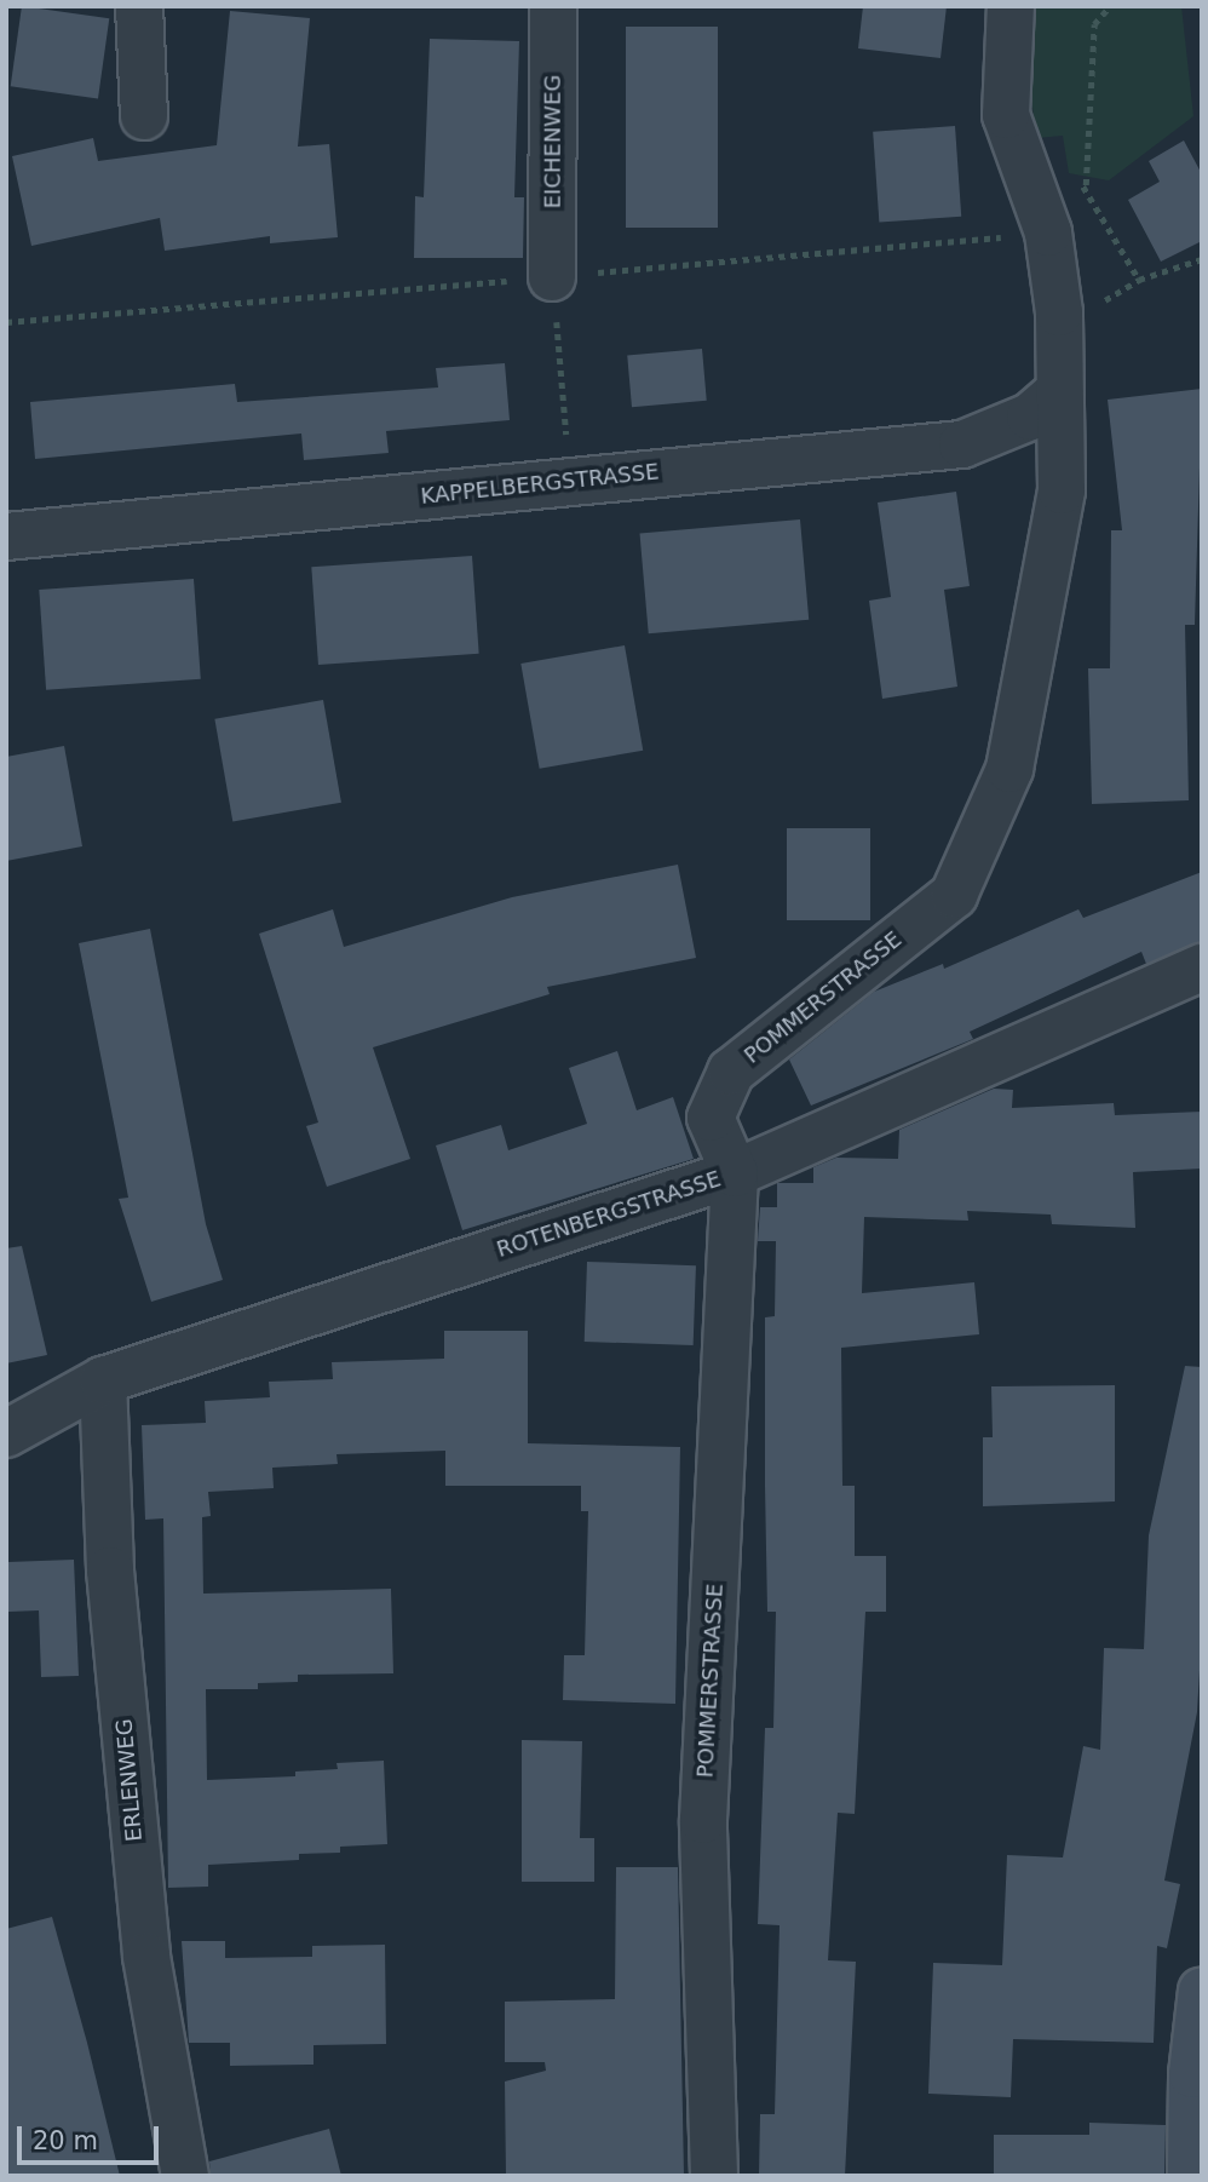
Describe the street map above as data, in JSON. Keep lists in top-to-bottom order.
{
  "streets": {
    "street": [
      "EICHENWEG",
      "KAPPELBERGSTRASSE",
      "POMMERSTRASSE",
      "ROTENBERGSTRASSE",
      "ERLENWEG"
    ]
  },
  "crossings": [
    ["KAPPELBERGSTRASSE", "POMMERSTRASSE"],
    ["POMMERSTRASSE", "ROTENBERGSTRASSE"],
    ["ROTENBERGSTRASSE", "ERLENWEG"]
  ],
  "scale_bar": "20 m"
}
